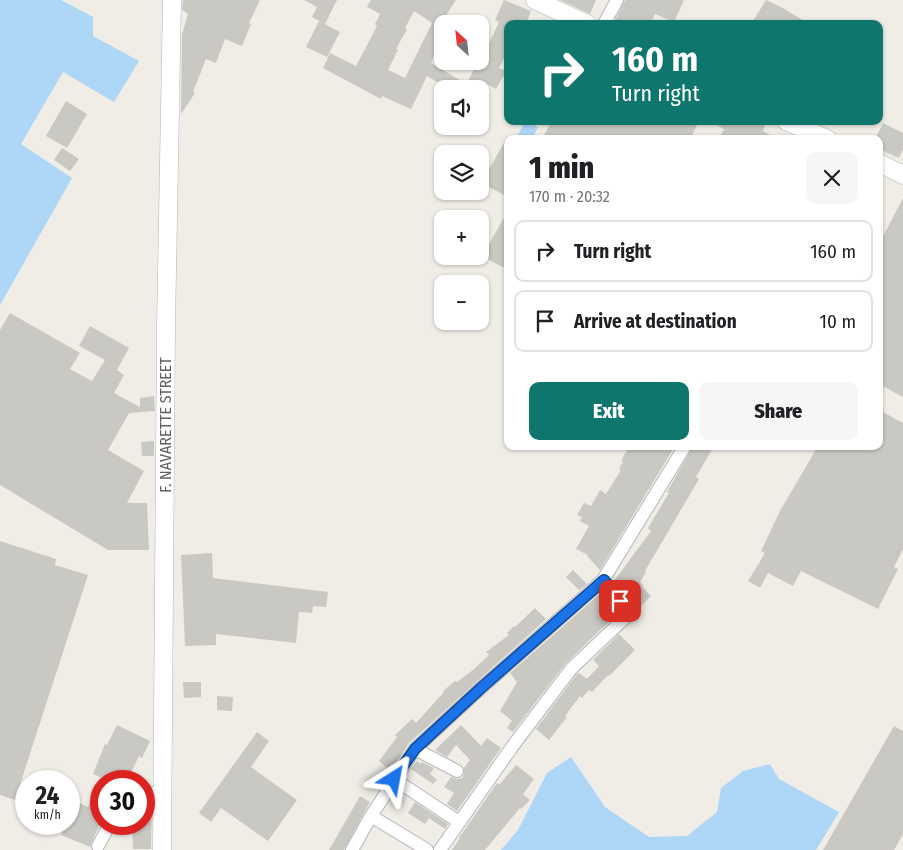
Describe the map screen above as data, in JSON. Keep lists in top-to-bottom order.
{
  "streets": {
    "main road": ["F. NAVARETTE STREET"]
  },
  "north": "top left",
  "page": {
    "map_buttons": ["+", "−"],
    "turn": ["160 m", "Turn right"],
    "heading": ["1 min", "170 m · 20:32"],
    "list": [
      {
        "name": "Turn right",
        "value": "160 m"
      },
      {
        "name": "Arrive at destination",
        "value": "10 m"
      }
    ],
    "buttons": ["Exit", "Share"],
    "speed": "24 km/h",
    "limit": "30"
  }
}
